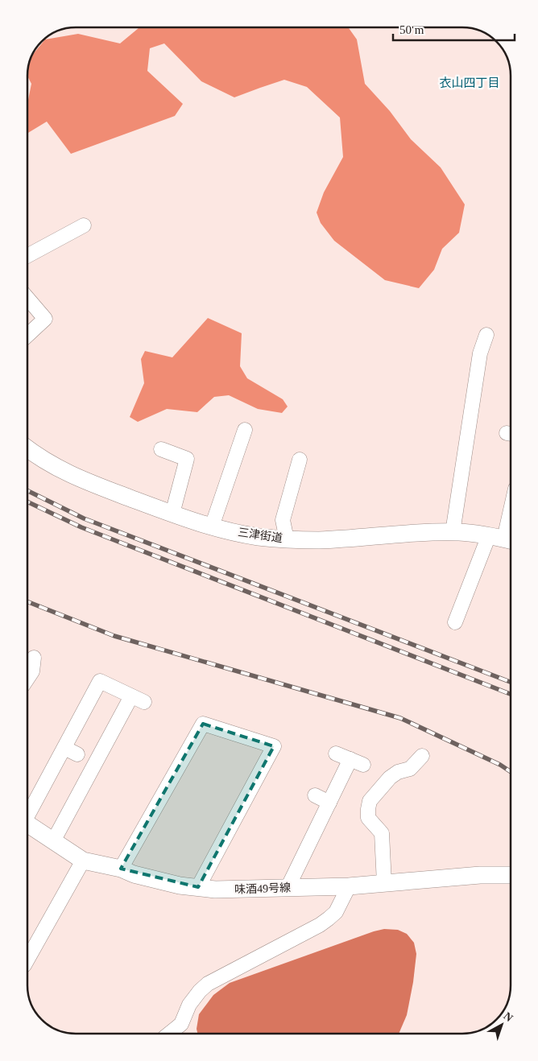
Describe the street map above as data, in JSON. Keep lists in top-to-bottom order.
{
  "streets": {
    "street": ["三津街道", "味酒49号線"]
  },
  "districts": ["衣山四丁目"],
  "scale_bar": "50 m",
  "north": "top right"
}
